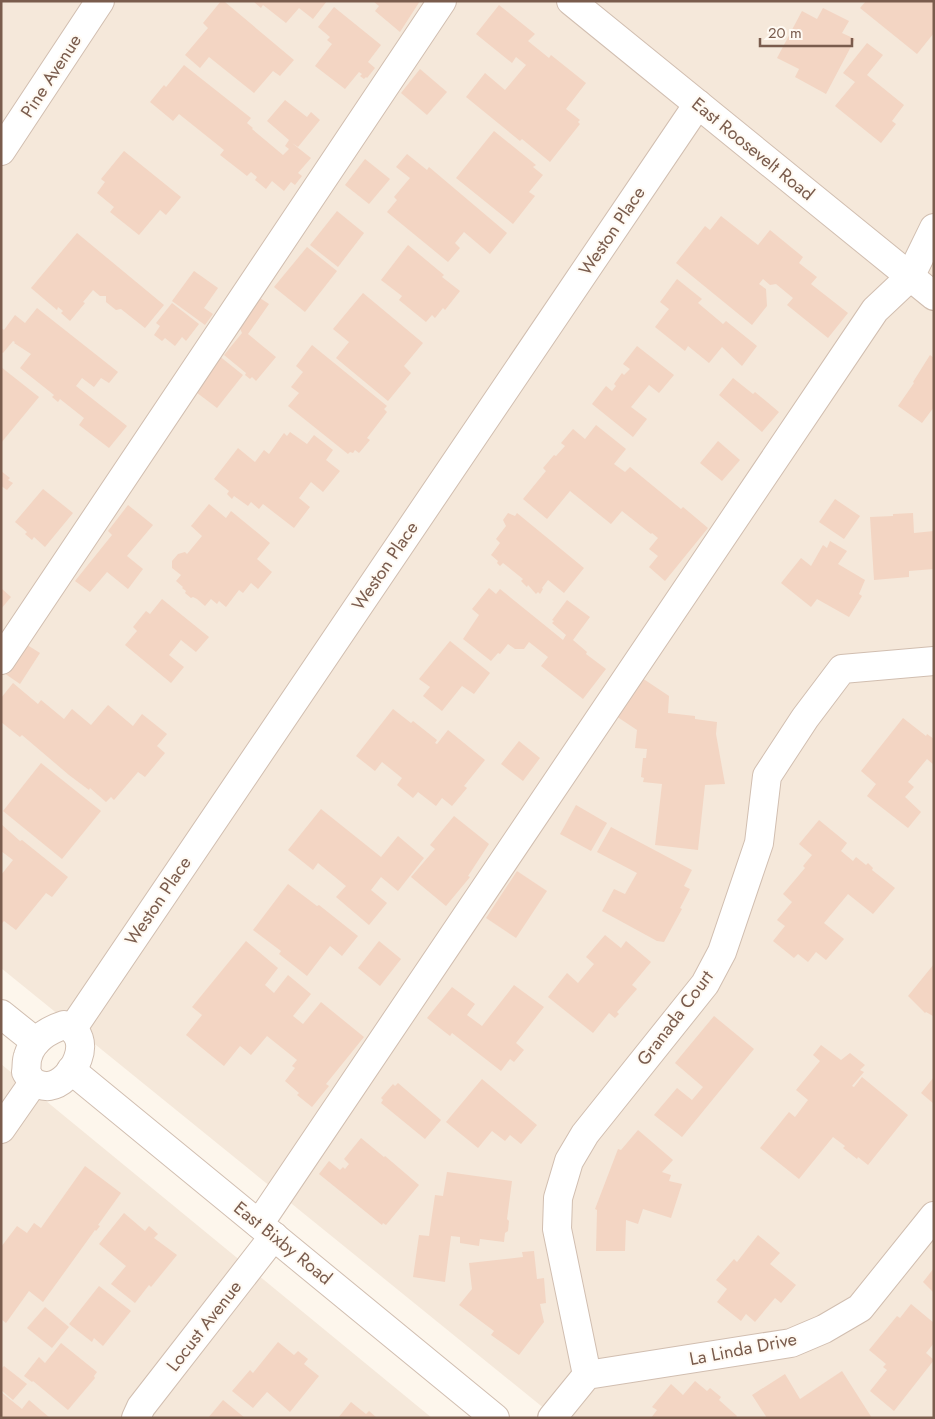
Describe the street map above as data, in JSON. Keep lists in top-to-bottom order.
{
  "streets": {
    "street": [
      "Pine Avenue",
      "East Roosevelt Road",
      "Weston Place",
      "Granada Court",
      "East Bixby Road",
      "Locust Avenue",
      "La Linda Drive"
    ]
  },
  "crossings": [
    ["East Roosevelt Road", "Weston Place"],
    ["East Roosevelt Road", "Locust Avenue"],
    ["Weston Place", "East Bixby Road"],
    ["Granada Court", "La Linda Drive"],
    ["East Bixby Road", "Locust Avenue"]
  ],
  "scale_bar": "20 m"
}
